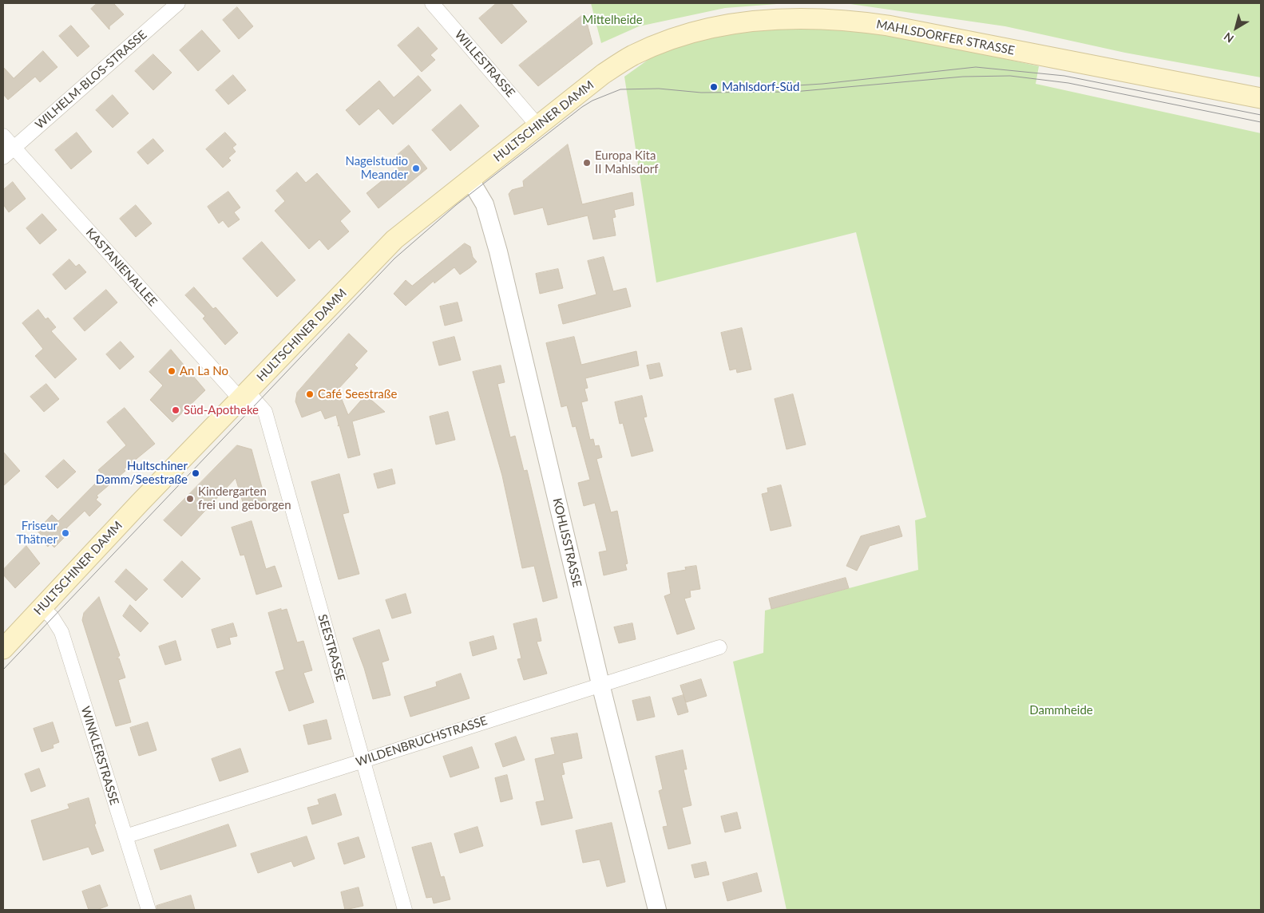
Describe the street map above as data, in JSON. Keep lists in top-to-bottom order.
{
  "streets": {
    "main road": ["MAHLSDORFER STRASSE", "HULTSCHINER DAMM"],
    "street": [
      "WILLESTRASSE",
      "WILHELM-BLOS-STRASSE",
      "KASTANIENALLEE",
      "KOHLISSTRASSE",
      "SEESTRASSE",
      "WILDENBRUCHSTRASSE",
      "WINKLERSTRASSE"
    ]
  },
  "crossings": [
    ["MAHLSDORFER STRASSE", "HULTSCHINER DAMM"],
    ["WILLESTRASSE", "HULTSCHINER DAMM"],
    ["WILHELM-BLOS-STRASSE", "KASTANIENALLEE"],
    ["HULTSCHINER DAMM", "KASTANIENALLEE"],
    ["HULTSCHINER DAMM", "KOHLISSTRASSE"],
    ["HULTSCHINER DAMM", "SEESTRASSE"],
    ["HULTSCHINER DAMM", "WINKLERSTRASSE"],
    ["KASTANIENALLEE", "SEESTRASSE"],
    ["KOHLISSTRASSE", "WILDENBRUCHSTRASSE"],
    ["SEESTRASSE", "WILDENBRUCHSTRASSE"],
    ["WILDENBRUCHSTRASSE", "WINKLERSTRASSE"]
  ],
  "parks": ["Mittelheide", "Dammheide"],
  "places": [
    "Mahlsdorf-Süd",
    "Europa Kita II Mahlsdorf",
    "Nagelstudio Meander",
    "An La No",
    "Café Seestraße",
    "Süd-Apotheke",
    "Hultschiner Damm/Seestraße",
    "Kindergarten frei und geborgen",
    "Friseur Thätner"
  ],
  "north": "bottom left"
}
